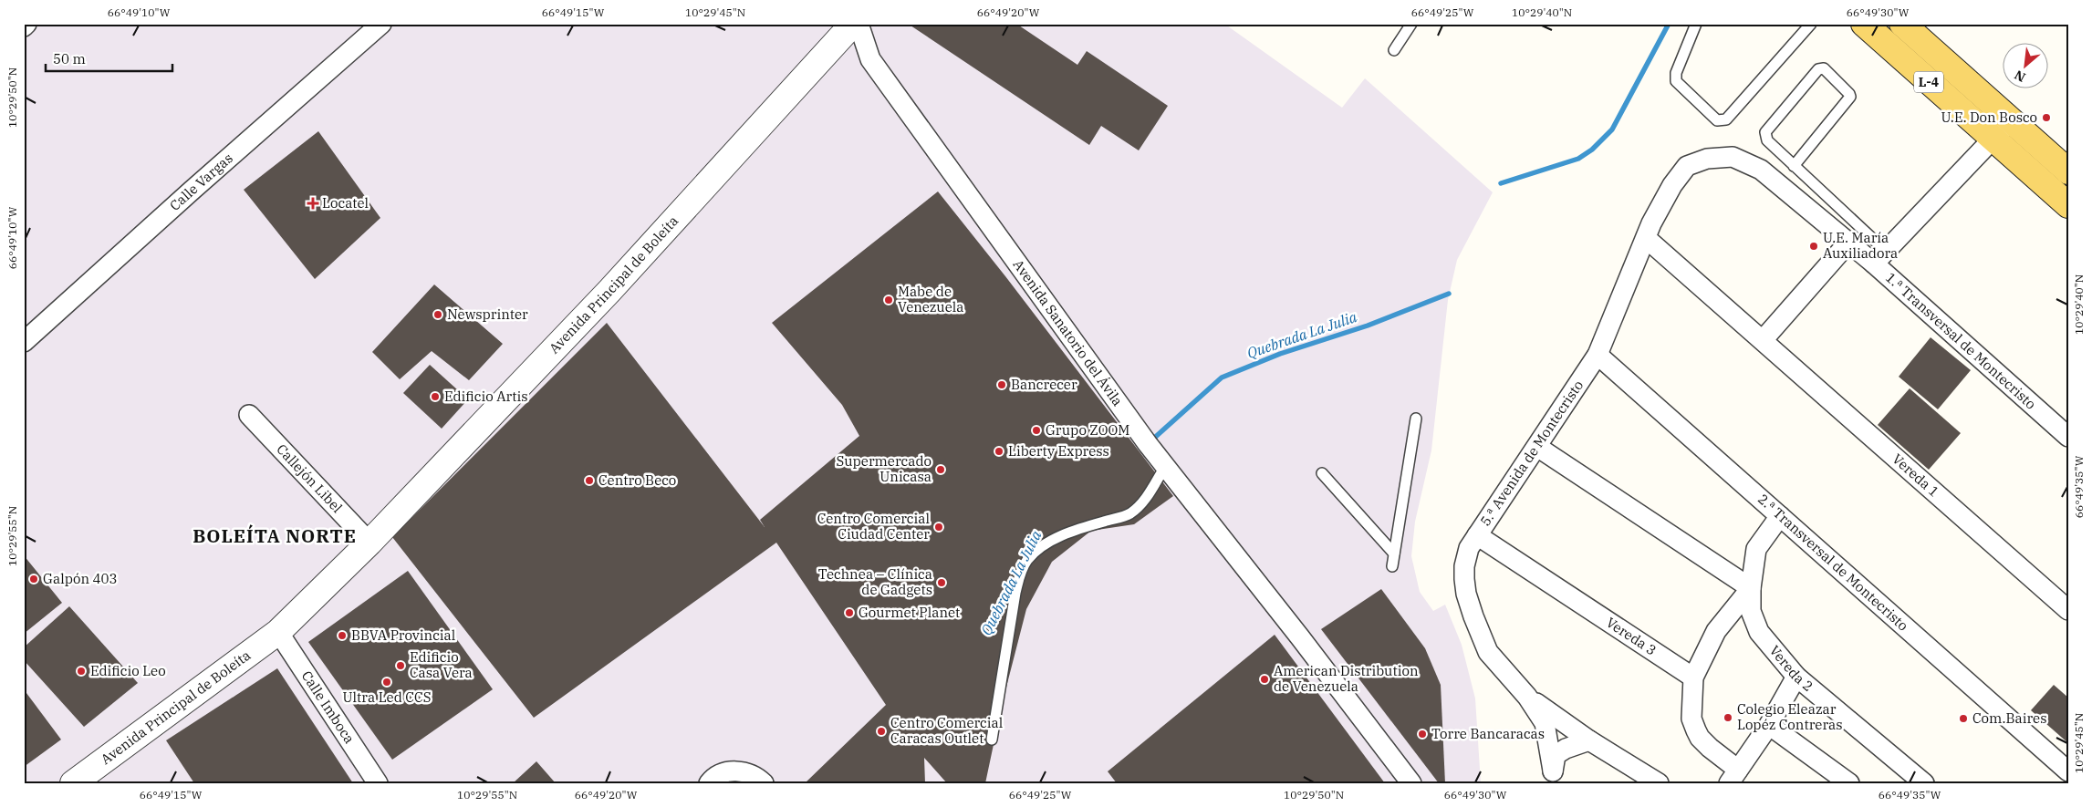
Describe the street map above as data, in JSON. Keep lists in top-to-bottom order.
{
  "streets": {
    "main road": ["L-4"],
    "street": [
      "Calle Vargas",
      "Avenida Principal de Boleíta",
      "Avenida Sanatorio del Ávila",
      "1.ª Transversal de Montecristo",
      "5.ª Avenida de Montecristo",
      "Vereda 1",
      "Callejón Libel",
      "2.ª Transversal de Montecristo",
      "Vereda 3",
      "Vereda 2",
      "Calle Imboca"
    ]
  },
  "crossings": [
    ["Avenida Principal de Boleíta", "Callejón Libel"],
    ["Avenida Principal de Boleíta", "Calle Imboca"],
    ["1.ª Transversal de Montecristo", "5.ª Avenida de Montecristo"],
    ["5.ª Avenida de Montecristo", "Vereda 1"],
    ["5.ª Avenida de Montecristo", "2.ª Transversal de Montecristo"],
    ["5.ª Avenida de Montecristo", "Vereda 3"],
    ["2.ª Transversal de Montecristo", "Vereda 2"],
    ["Vereda 3", "Vereda 2"]
  ],
  "districts": ["BOLEÍTA NORTE"],
  "water": ["Quebrada La Julia"],
  "places": {
    "other": [
      "U.E. Don Bosco",
      "U.E. María Auxiliadora",
      "Mabe de Venezuela",
      "Newsprinter",
      "Bancrecer",
      "Edificio Artis",
      "Grupo ZOOM",
      "Liberty Express",
      "Supermercado Unicasa",
      "Centro Beco",
      "Centro Comercial Ciudad Center",
      "Galpón 403",
      "Technea – Clínica de Gadgets",
      "Gourmet Planet",
      "BBVA Provincial",
      "Edificio Casa Vera",
      "Edificio Leo",
      "American Distribution de Venezuela",
      "Ultra Led CCS",
      "Colegio Eleazar Lopéz Contreras",
      "Com.Baires",
      "Centro Comercial Caracas Outlet",
      "Torre Bancaracas"
    ],
    "health": ["Locatel"]
  },
  "scale_bar": "50 m",
  "north": "bottom left",
  "coordinates": [
    "66°49'10\"W",
    "66°49'15\"W",
    "10°29'45\"N",
    "66°49'20\"W",
    "66°49'25\"W",
    "10°29'40\"N",
    "66°49'30\"W",
    "10°29'50\"N",
    "66°49'35\"W",
    "10°29'55\"N"
  ]
}
